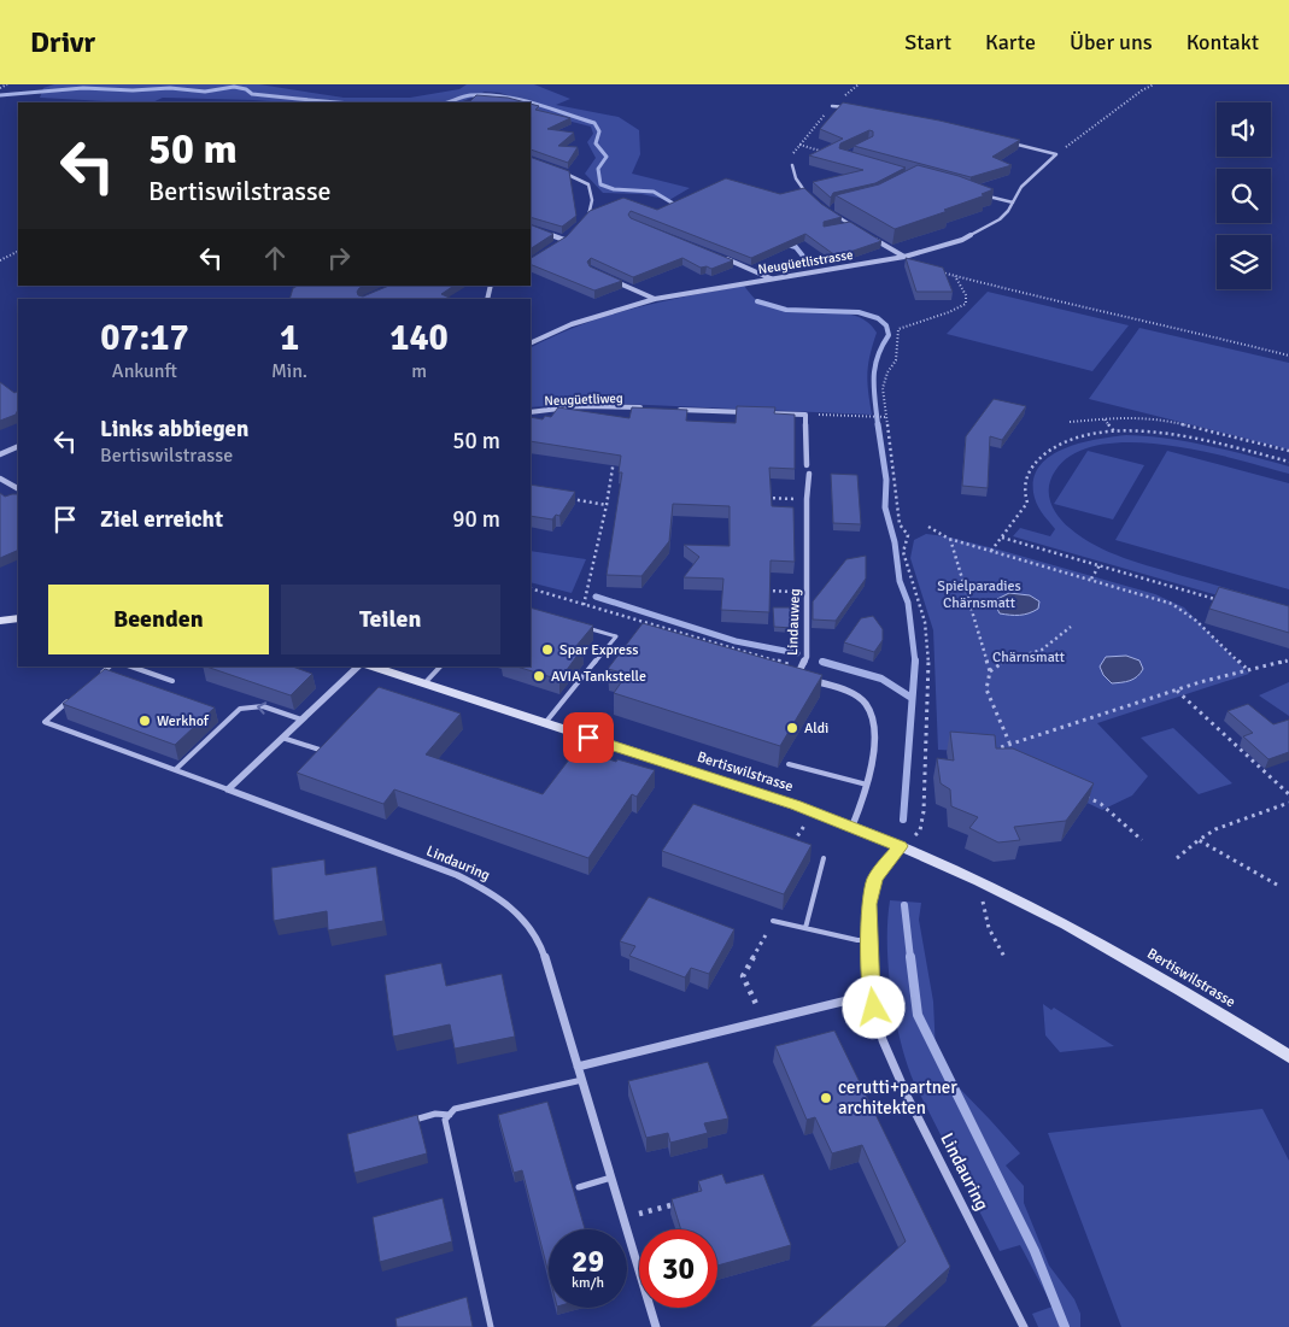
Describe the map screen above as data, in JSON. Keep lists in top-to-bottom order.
{
  "streets": {
    "main road": ["Bertiswilstrasse"],
    "street": [
      "Neugüetlistrasse",
      "Neugüetliweg",
      "Lindauweg",
      "Lindauring"
    ]
  },
  "crossings": [
    ["Lindauweg", "Bertiswilstrasse"],
    ["Bertiswilstrasse", "Lindauring"]
  ],
  "parks": ["Spielparadies Chärnsmatt", "Chärnsmatt"],
  "places": [
    "Spar Express",
    "AVIA Tankstelle",
    "Werkhof",
    "Aldi",
    "cerutti+partner architekten"
  ],
  "page": {
    "header": "Drivr",
    "nav": [
      "Start",
      "Karte",
      "Über uns",
      "Kontakt"
    ],
    "turn": ["50 m", "Bertiswilstrasse"],
    "eta": [
      "07:17",
      "Ankunft",
      "1",
      "Min.",
      "140",
      "m"
    ],
    "list": [
      {
        "name": "Links abbiegen",
        "note": "Bertiswilstrasse",
        "value": "50 m"
      },
      {
        "name": "Ziel erreicht",
        "value": "90 m"
      }
    ],
    "buttons": ["Beenden", "Teilen"],
    "speed": "29 km/h",
    "limit": "30"
  }
}
